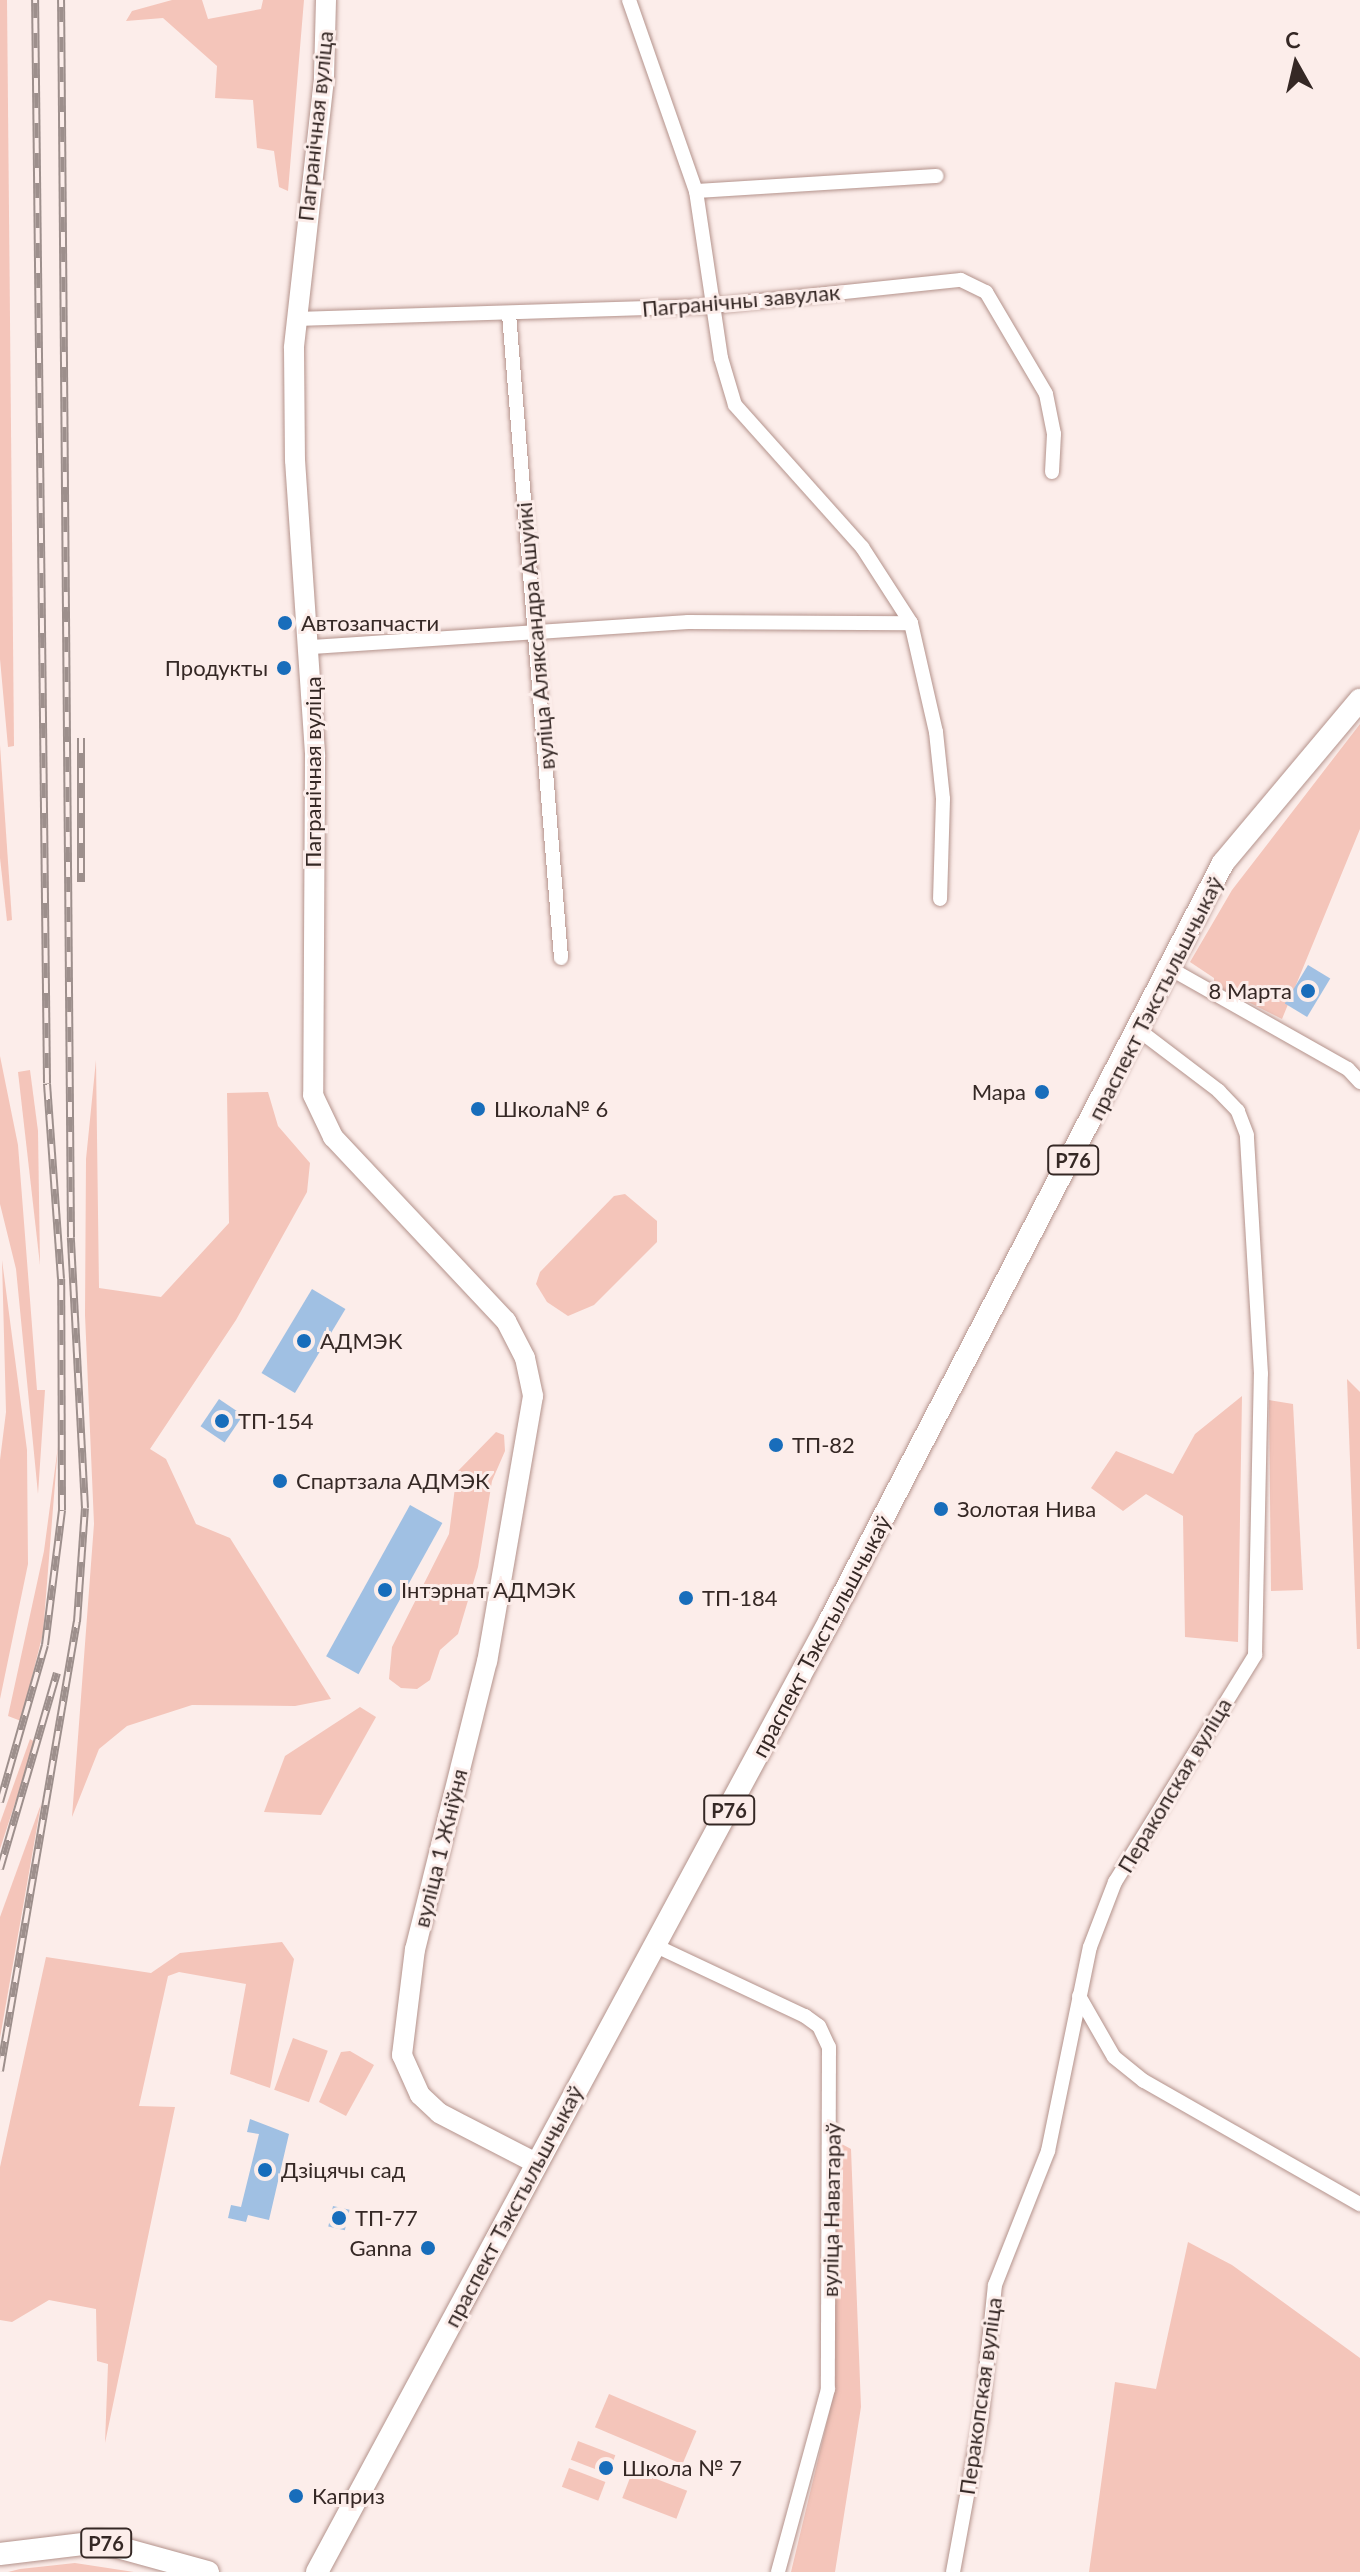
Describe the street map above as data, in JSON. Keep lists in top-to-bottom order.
{
  "streets": {
    "main road": [
      "Пагранічная вуліца",
      "праспект Тэкстыльшчыкаў",
      "Р76",
      "вуліца 1 Жніўня"
    ],
    "street": [
      "Пагранічны завулак",
      "вуліца Аляксандра Ашуйкі",
      "Перакопская вуліца",
      "вуліца Наватараў"
    ]
  },
  "crossings": [
    ["Пагранічная вуліца", "Пагранічны завулак"],
    ["Пагранічная вуліца", "вуліца 1 Жніўня"],
    ["Пагранічны завулак", "вуліца Аляксандра Ашуйкі"],
    ["праспект Тэкстыльшчыкаў", "Перакопская вуліца"],
    ["праспект Тэкстыльшчыкаў", "вуліца 1 Жніўня"],
    ["праспект Тэкстыльшчыкаў", "вуліца Наватараў"]
  ],
  "places": [
    "Автозапчасти",
    "Продукты",
    "8 Марта",
    "Мара",
    "Школа№ 6",
    "АДМЭК",
    "ТП-154",
    "ТП-82",
    "Спартзала АДМЭК",
    "Золотая Нива",
    "Інтэрнат АДМЭК",
    "ТП-184",
    "Дзіцячы сад",
    "ТП-77",
    "Ganna",
    "Школа № 7",
    "Каприз"
  ],
  "north": "top"
}
